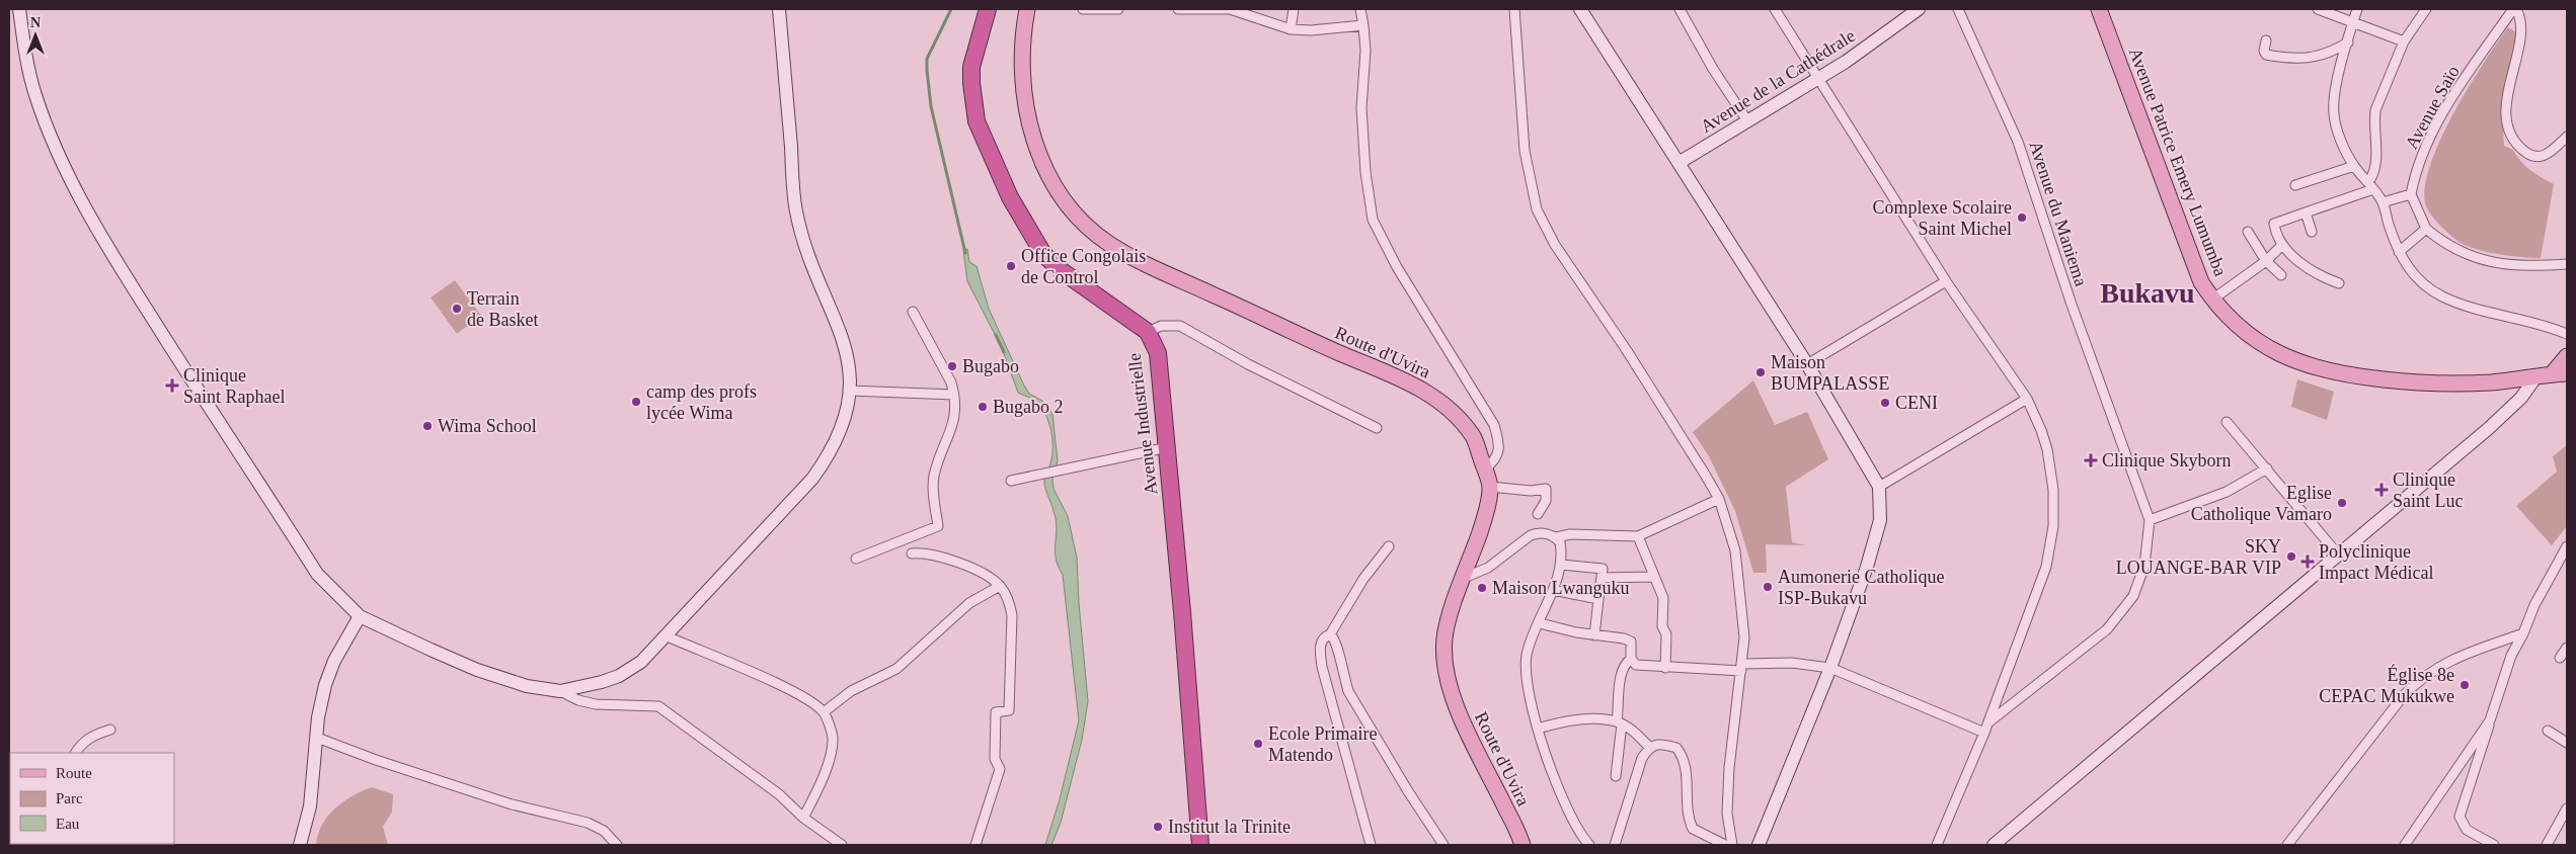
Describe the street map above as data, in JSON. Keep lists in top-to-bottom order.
{
  "streets": {
    "highway": ["Avenue Industrielle"],
    "main road": ["Avenue Patrice Emery Lumumba", "Route d'Uvira"],
    "street": ["Avenue de la Cathédrale", "Avenue Saïo", "Avenue du Maniema"]
  },
  "districts": ["Bukavu"],
  "places": {
    "other": [
      "Complexe Scolaire Saint Michel",
      "Office Congolais de Control",
      "Terrain de Basket",
      "Bugabo",
      "Maison BUMPALASSE",
      "camp des profs lycée Wima",
      "CENI",
      "Bugabo 2",
      "Wima School",
      "Eglise Catholique Vamaro",
      "SKY LOUANGE-BAR VIP",
      "Aumonerie Catholique ISP-Bukavu",
      "Maison Lwanguku",
      "Église 8e CEPAC Mukukwe",
      "Ecole Primaire Matendo",
      "Institut la Trinite"
    ],
    "health": [
      "Clinique Saint Raphael",
      "Clinique Skyborn",
      "Clinique Saint Luc",
      "Polyclinique Impact Médical"
    ]
  },
  "legend": ["Route", "Parc", "Eau"],
  "north": "top"
}
